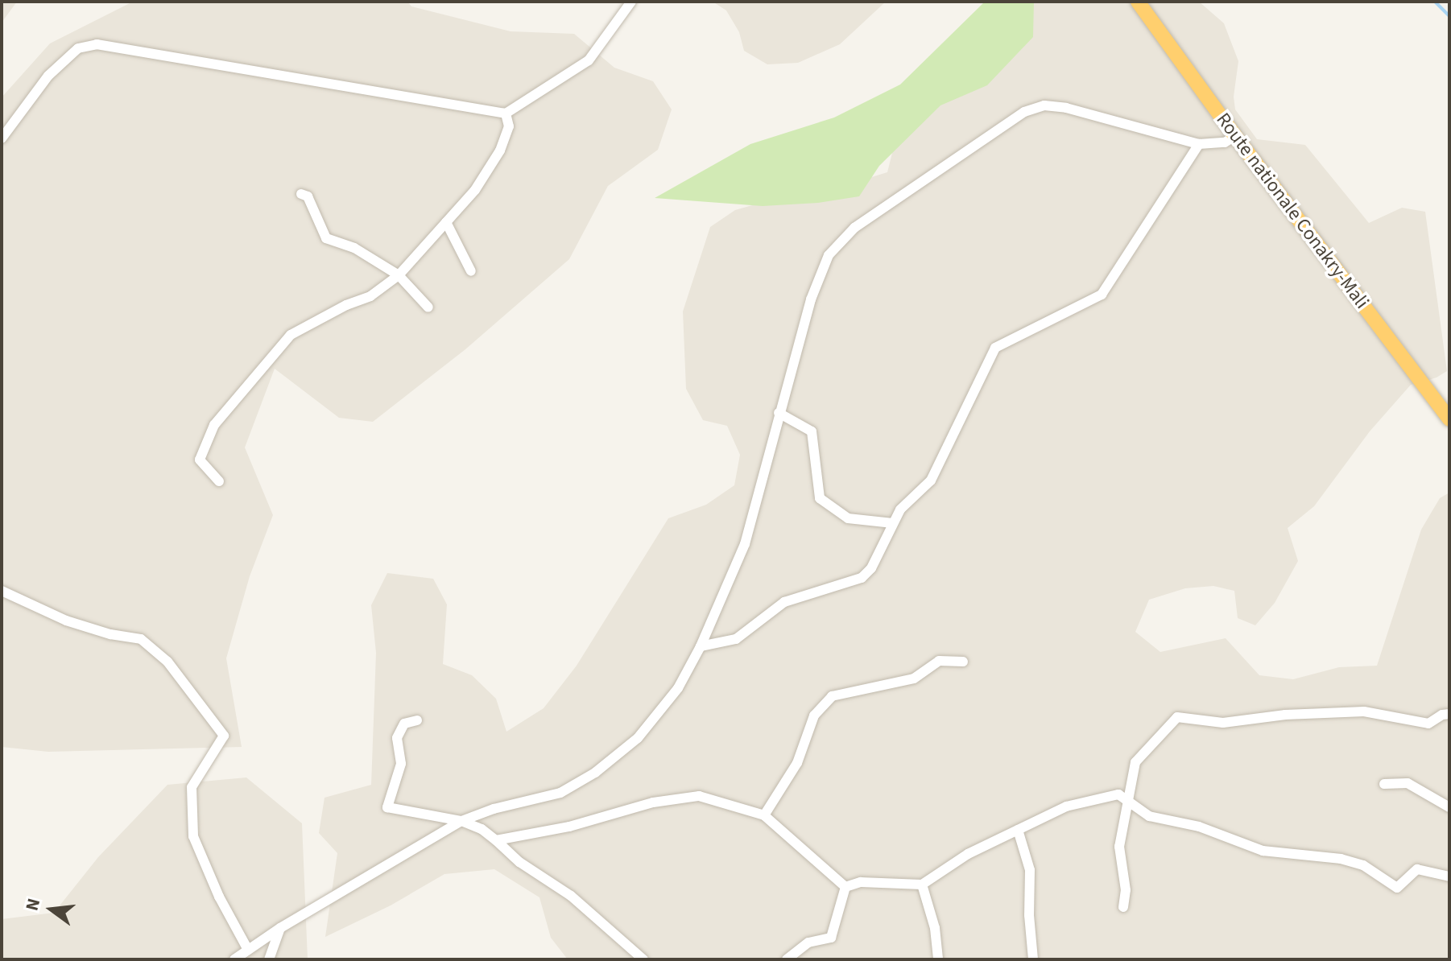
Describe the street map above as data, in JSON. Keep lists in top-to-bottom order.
{
  "streets": {
    "highway": ["Route nationale Conakry-Mali"]
  },
  "north": "left"
}
